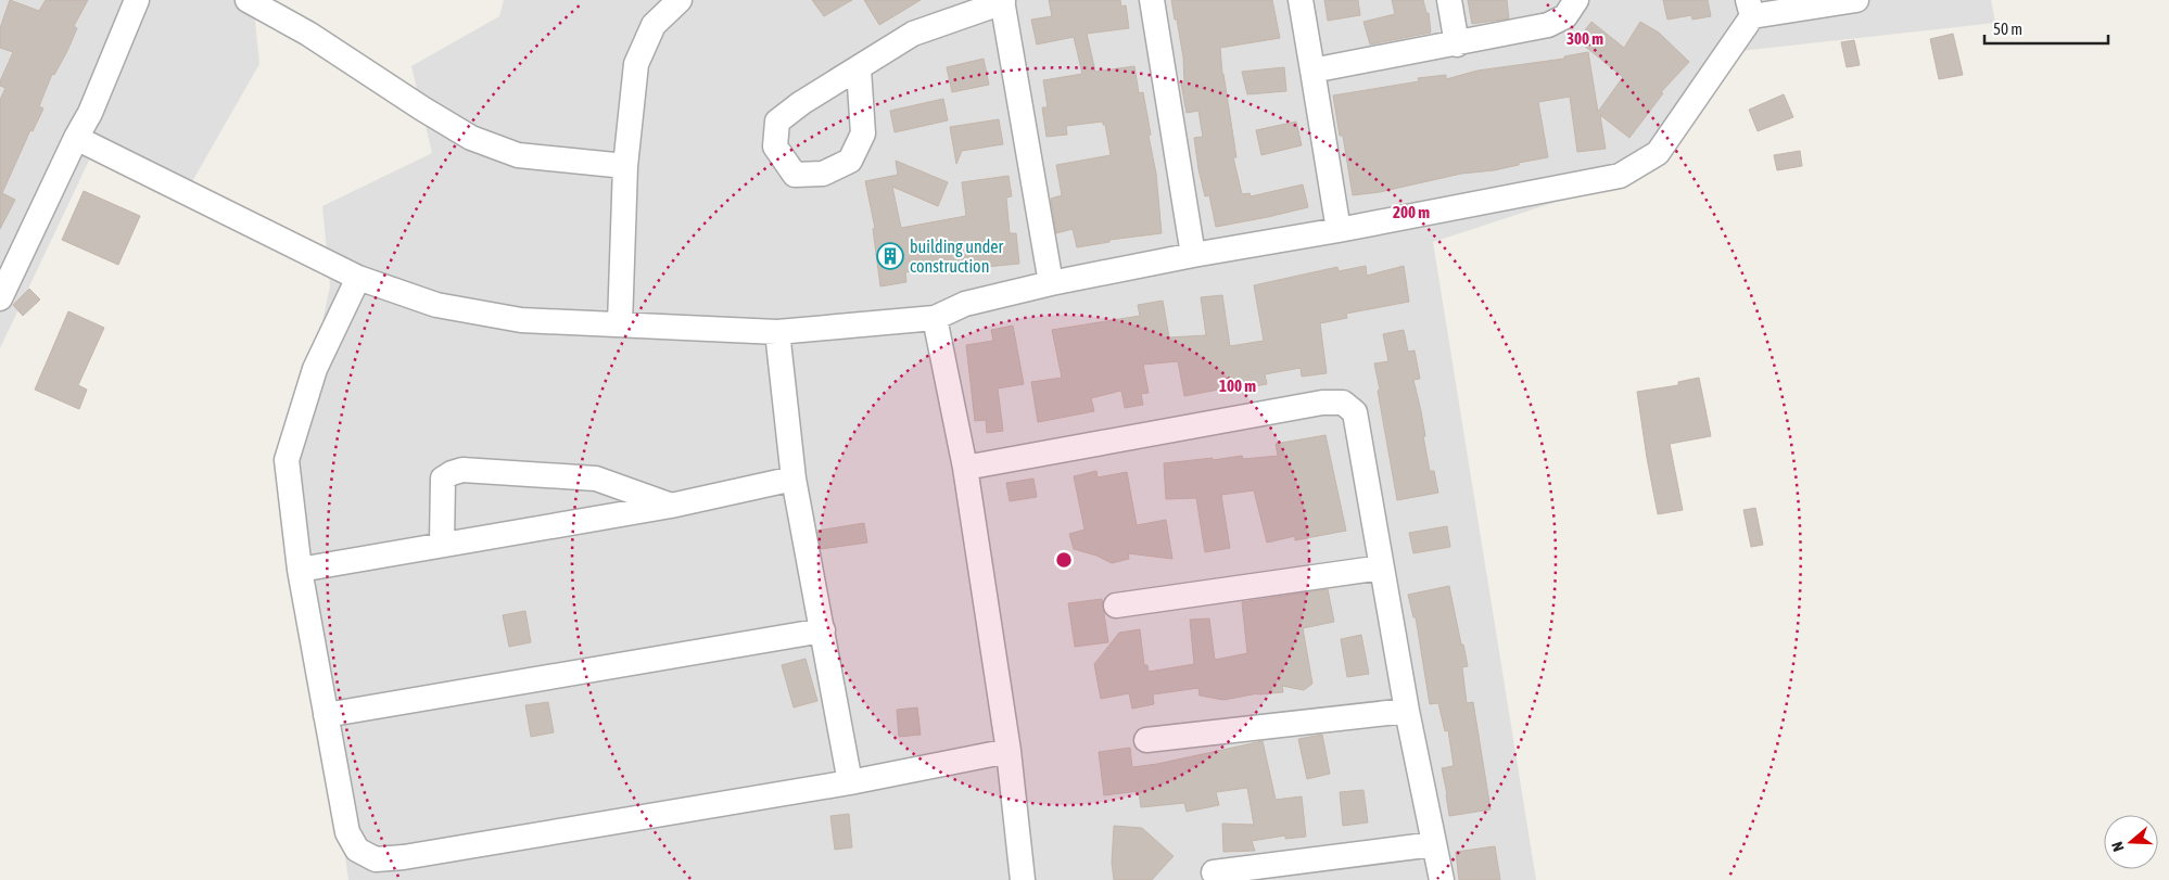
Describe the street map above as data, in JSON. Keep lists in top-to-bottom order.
{
  "places": {
    "building": ["building under construction"]
  },
  "scale_bar": "50 m",
  "north": "left",
  "rings": ["300 m", "200 m", "100 m"]
}
